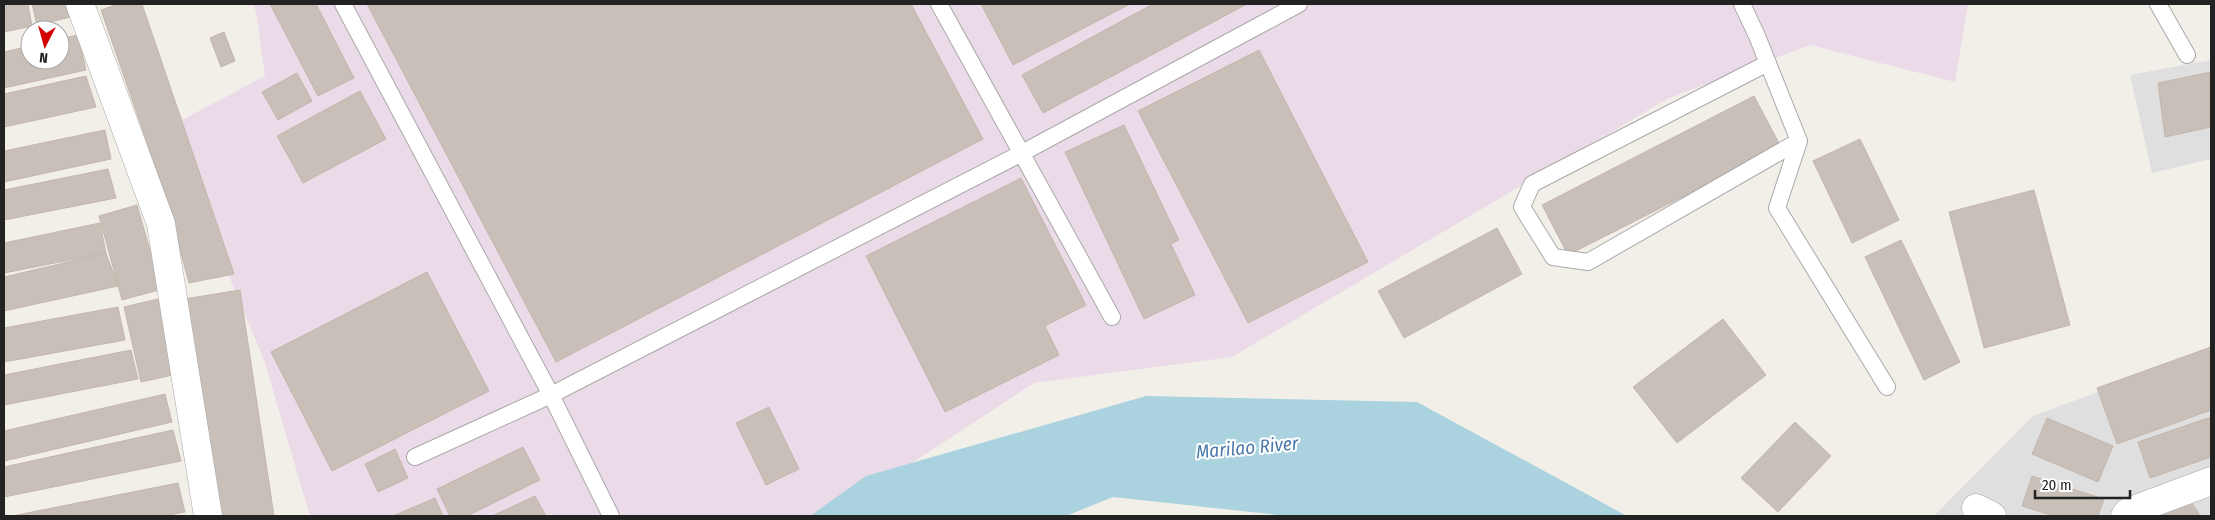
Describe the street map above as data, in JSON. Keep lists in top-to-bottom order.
{
  "water": ["Marilao River"],
  "scale_bar": "20 m",
  "north": "bottom"
}
